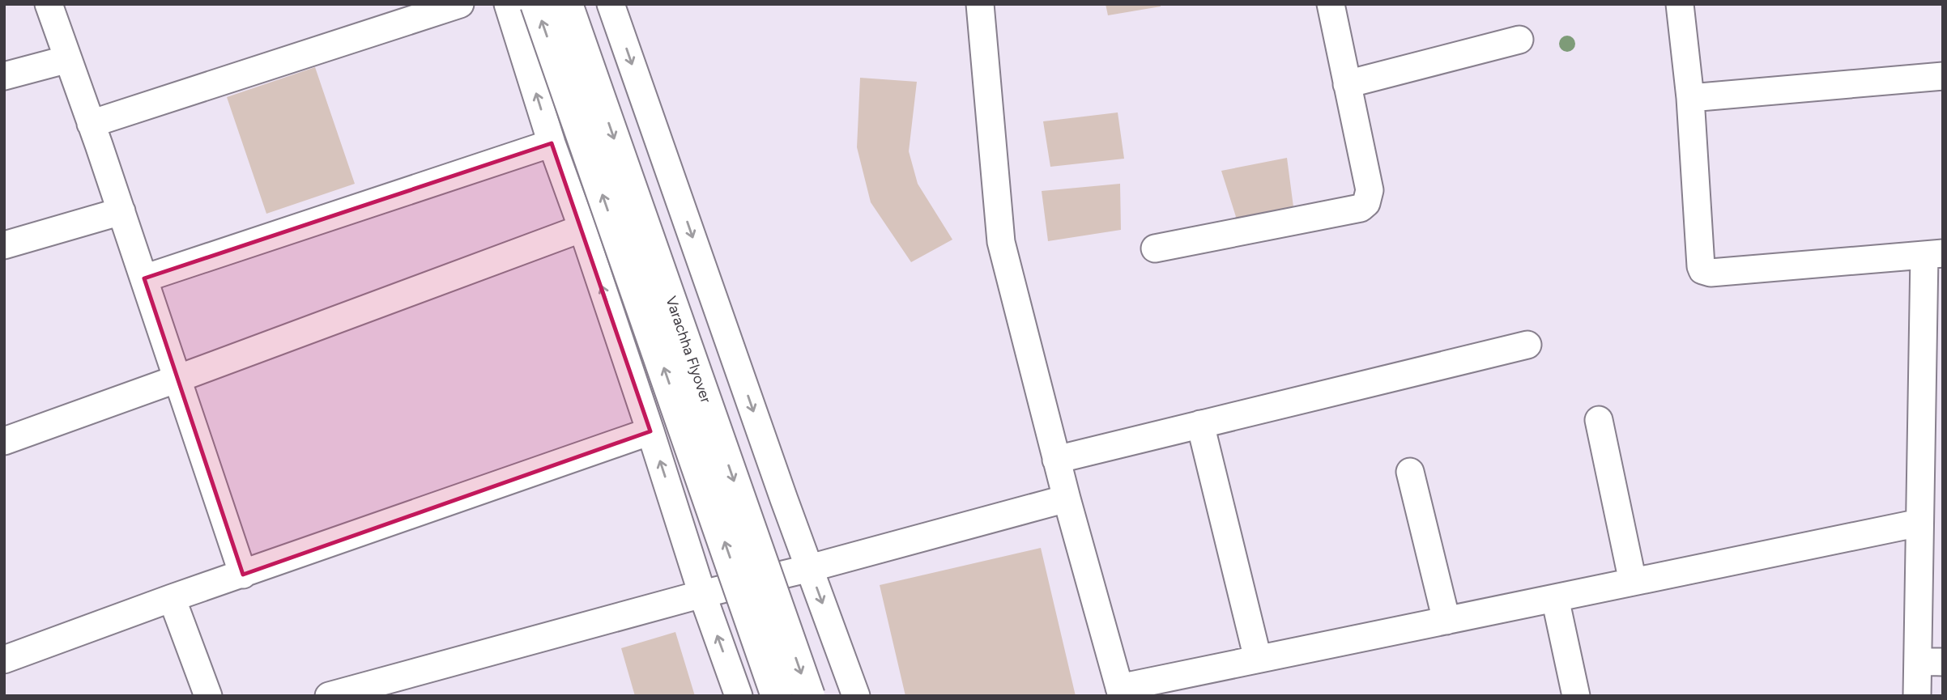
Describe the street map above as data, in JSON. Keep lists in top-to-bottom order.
{
  "streets": {
    "main road": ["Varachha Flyover"]
  }
}
